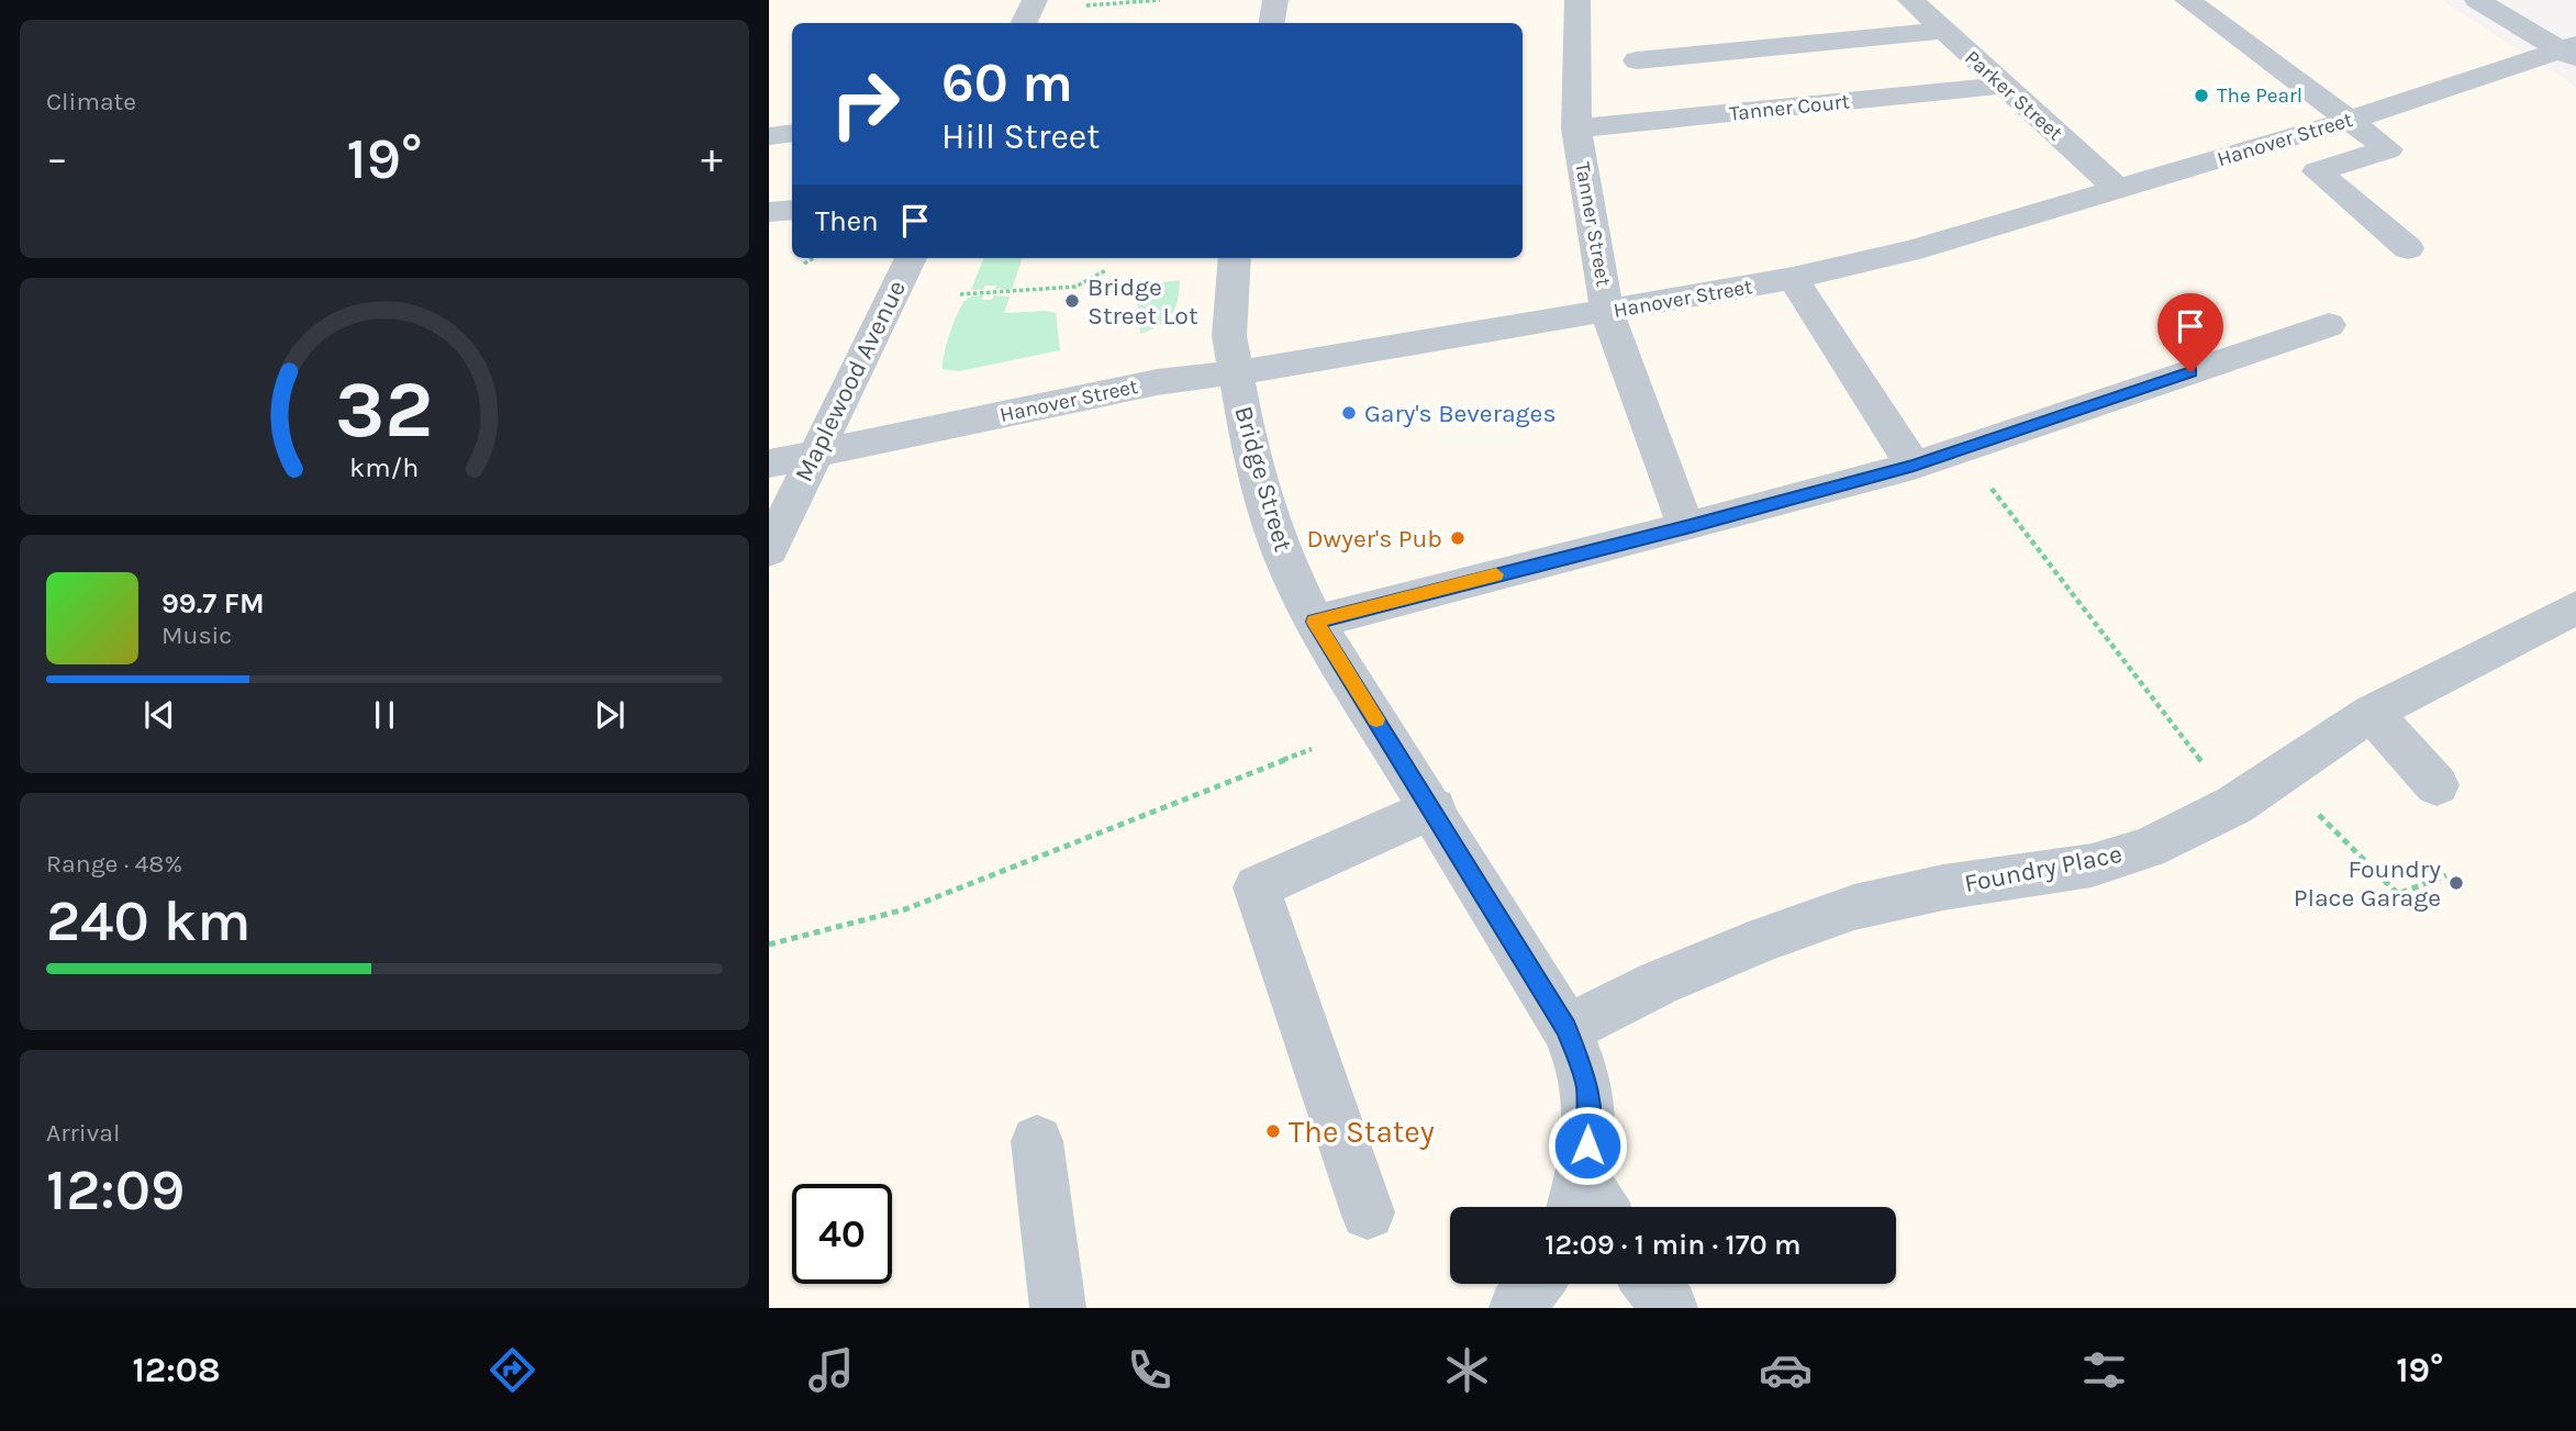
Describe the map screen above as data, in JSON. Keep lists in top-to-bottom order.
{
  "streets": {
    "street": [
      "Parker Street",
      "Tanner Court",
      "Hanover Street",
      "Tanner Street",
      "Maplewood Avenue",
      "Bridge Street",
      "Foundry Place"
    ]
  },
  "crossings": [
    ["Parker Street", "Tanner Court"],
    ["Parker Street", "Hanover Street"],
    ["Tanner Court", "Tanner Street"],
    ["Hanover Street", "Tanner Street"],
    ["Hanover Street", "Maplewood Avenue"],
    ["Hanover Street", "Bridge Street"],
    ["Bridge Street", "Foundry Place"]
  ],
  "places": [
    "The Pearl",
    "Bridge Street Lot",
    "Gary's Beverages",
    "Dwyer's Pub",
    "Foundry Place Garage",
    "The Statey"
  ],
  "page": {
    "tile": [
      "Climate",
      ["Range · 48%", "240 km"],
      ["Arrival", "12:09"]
    ],
    "turn": ["60 m", "Hill Street"],
    "heat": ["−", "19°", "+"],
    "then": "Then",
    "song": ["99.7 FM", "Music"],
    "limit": "40",
    "trip": "12:09 · 1 min · 170 m",
    "tabs": ["12:08", "19°"],
    "gauge": ["32", "km/h"]
  }
}
